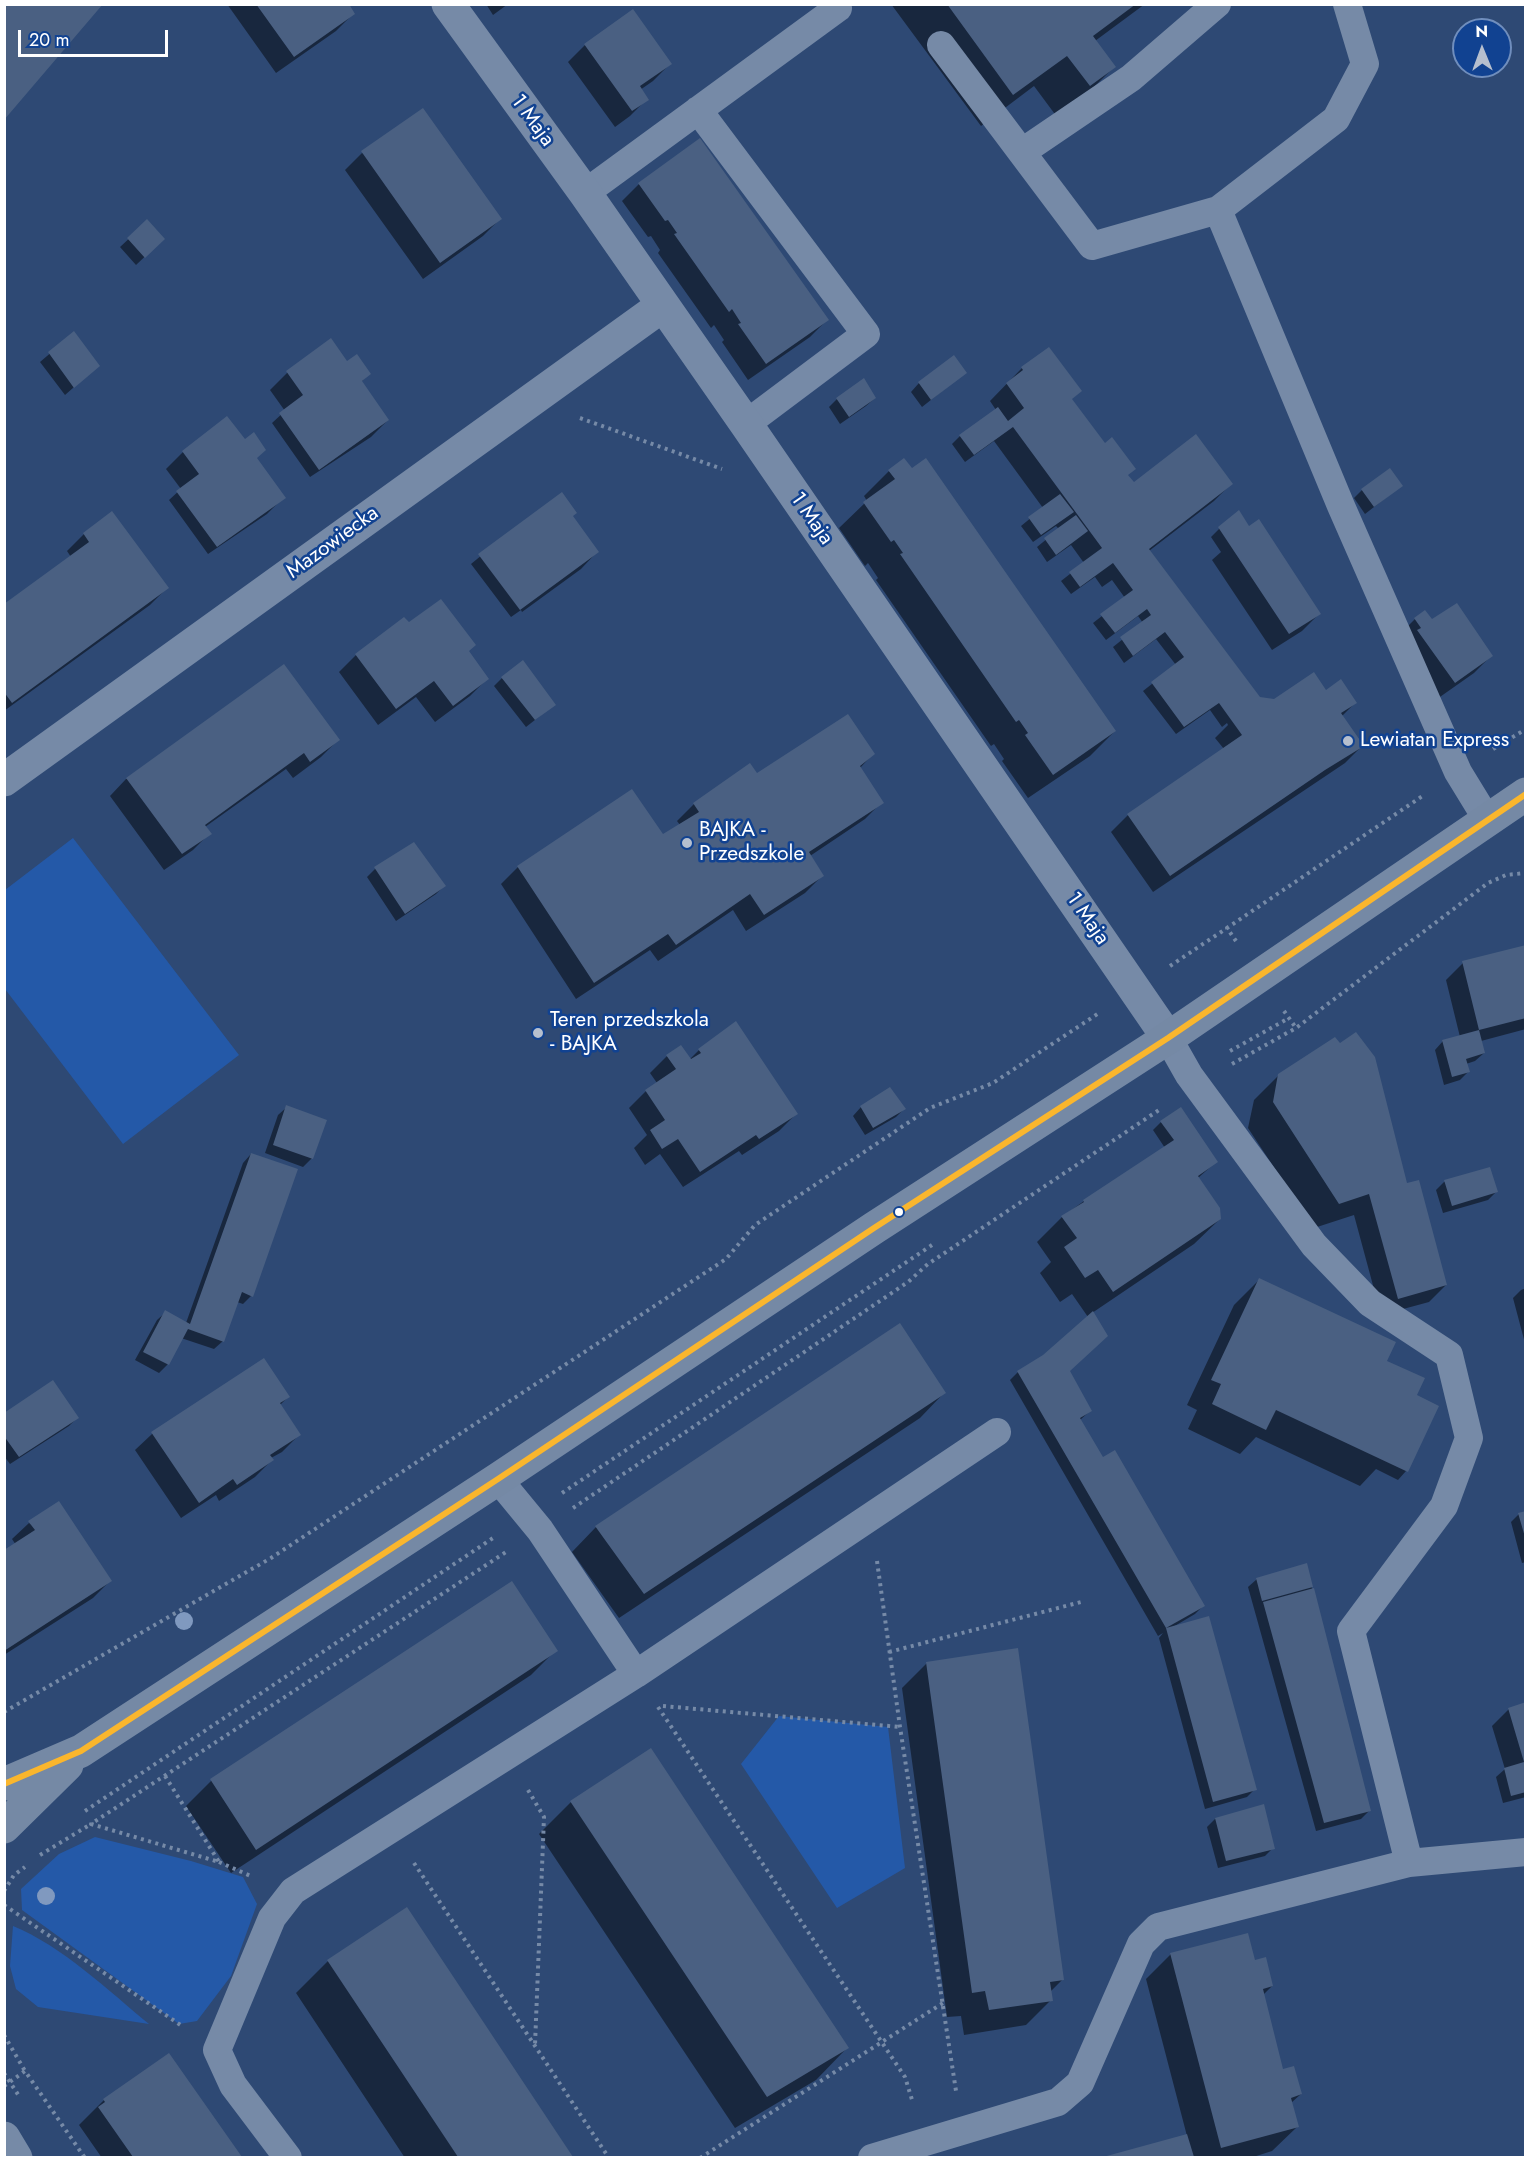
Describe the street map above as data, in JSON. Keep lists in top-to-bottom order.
{
  "streets": {
    "street": ["1 Maja", "Mazowiecka"]
  },
  "crossings": [
    ["1 Maja", "Mazowiecka"]
  ],
  "places": ["Lewiatan Express", "BAJKA - Przedszkole", "Teren przedszkola - BAJKA"],
  "scale_bar": "20 m",
  "north": "top"
}
